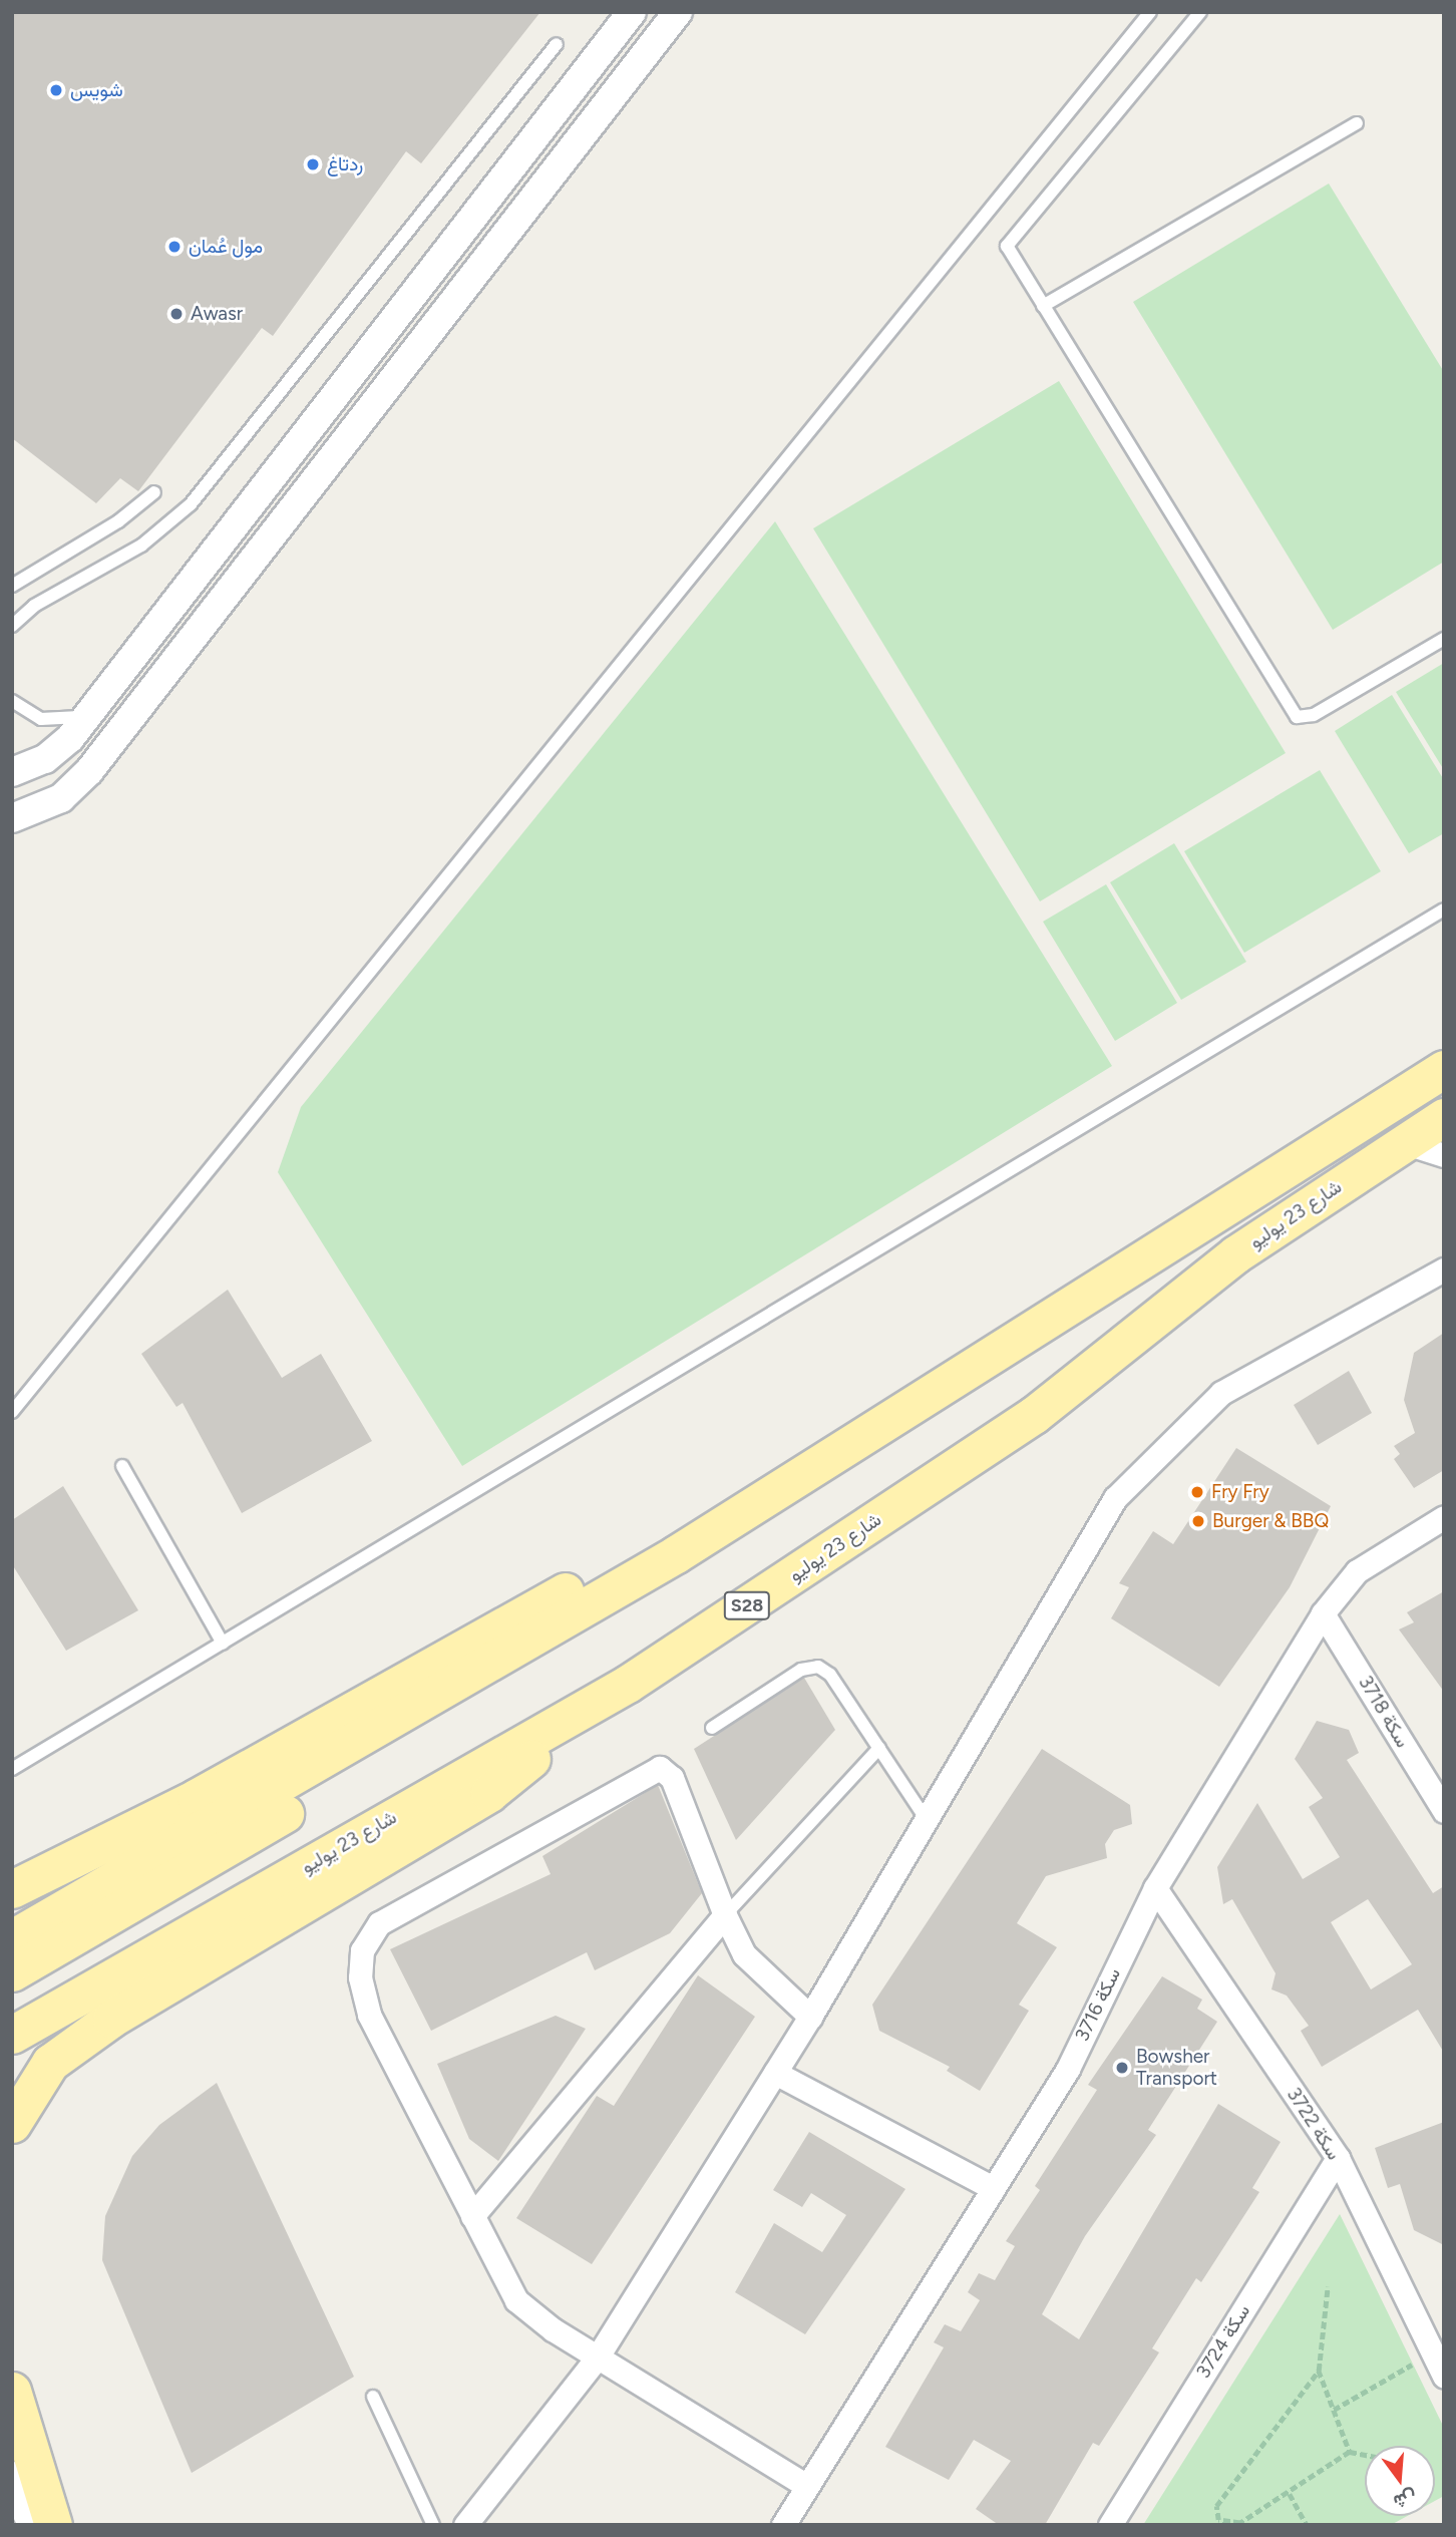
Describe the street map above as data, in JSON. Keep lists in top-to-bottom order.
{
  "streets": {
    "main road": ["شارع 23 يوليو", "S28"],
    "street": [
      "سكة 3718",
      "سكة 3716",
      "سكة 3722",
      "سكة 3724"
    ]
  },
  "crossings": [
    ["سكة 3718", "سكة 3716"],
    ["سكة 3716", "سكة 3722"],
    ["سكة 3722", "سكة 3724"]
  ],
  "places": [
    "شويس",
    "ردتاغ",
    "مول عُمان",
    "Awasr",
    "Fry Fry",
    "Burger & BBQ",
    "Bowsher Transport"
  ],
  "north": "bottom"
}
